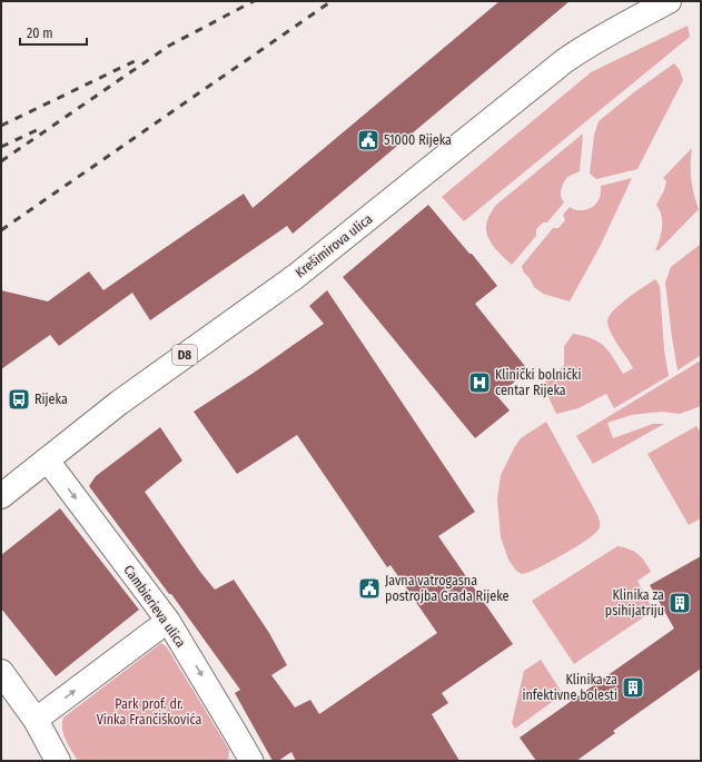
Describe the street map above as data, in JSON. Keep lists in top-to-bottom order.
{
  "streets": {
    "main road": ["Krešimirova ulica", "D8"],
    "street": ["Cambierieva ulica"]
  },
  "crossings": [
    ["Krešimirova ulica", "Cambierieva ulica"]
  ],
  "one_way": ["Cambierieva ulica"],
  "parks": ["Park prof. dr. Vinka Frančiškovića"],
  "places": {
    "public building": ["51000 Rijeka", "Javna vatrogasna postrojba Grada Rijeke"],
    "hospital": ["Klinički bolnički centar Rijeka"],
    "bus stop": ["Rijeka"],
    "building": ["Klinika za psihijatriju", "Klinika za infektivne bolesti"]
  },
  "scale_bar": "20 m"
}
